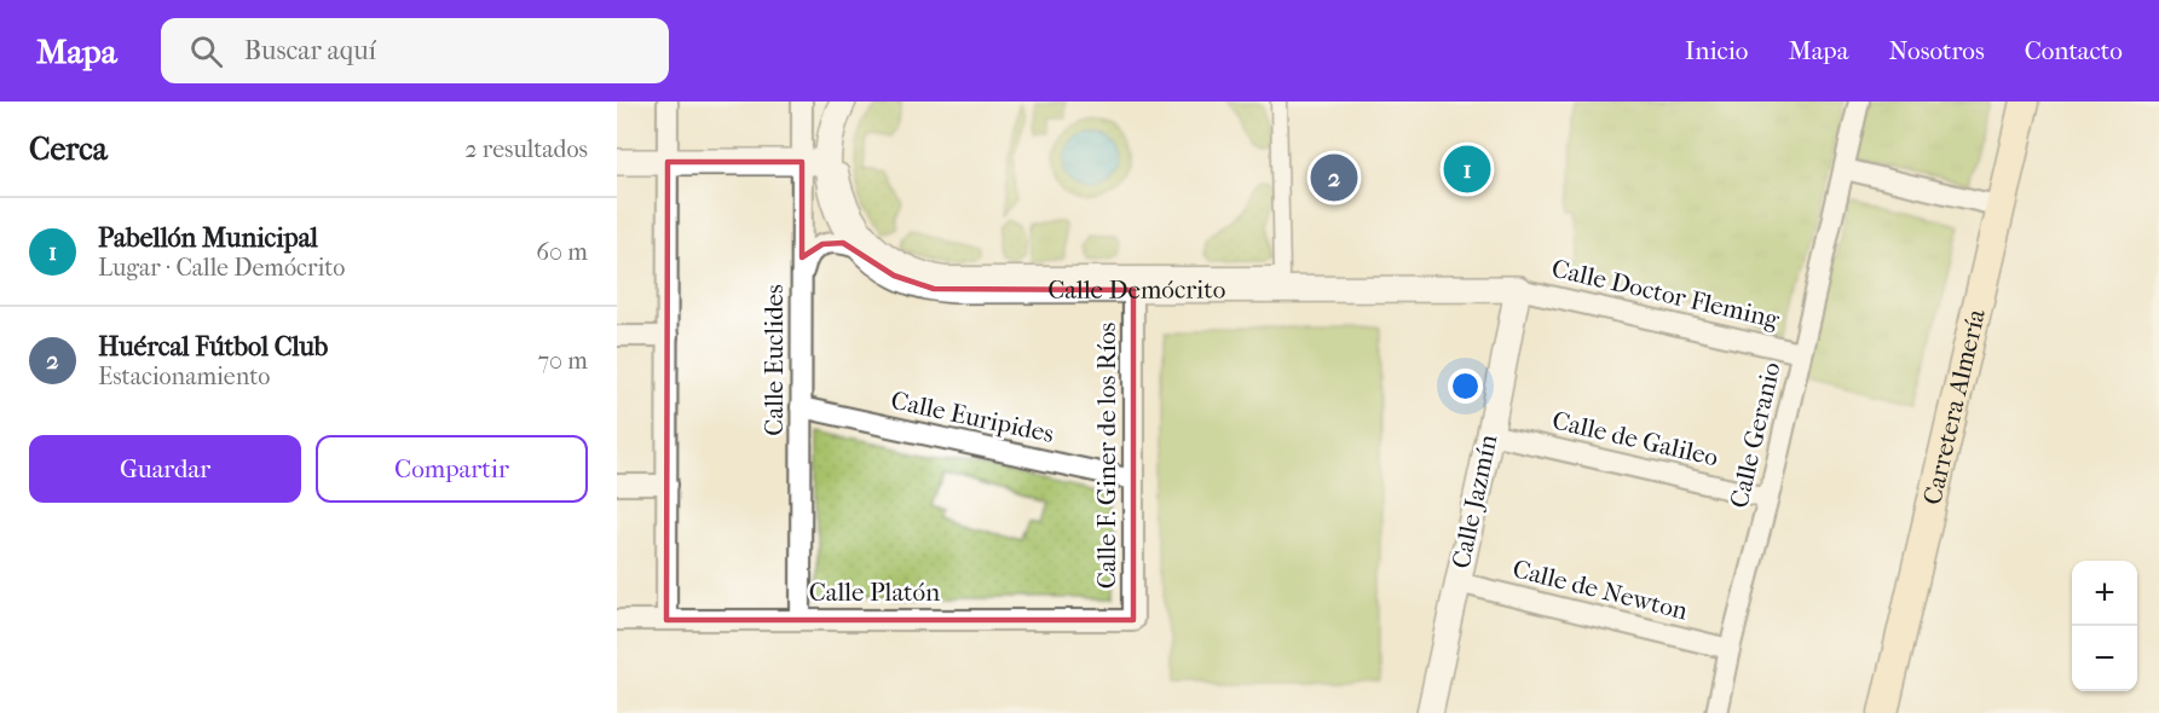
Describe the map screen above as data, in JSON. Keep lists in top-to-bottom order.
{
  "streets": {
    "main road": ["Carretera Almería"],
    "street": [
      "Calle Demócrito",
      "Calle Doctor Fleming",
      "Calle Euclides",
      "Calle Euripides",
      "Calle Geranio",
      "Calle de Galileo",
      "Calle F. Giner de los Ríos",
      "Calle Jazmín",
      "Calle de Newton",
      "Calle Platón"
    ]
  },
  "crossings": [
    ["Calle Demócrito", "Calle Doctor Fleming"],
    ["Calle Demócrito", "Calle F. Giner de los Ríos"],
    ["Calle Demócrito", "Calle Jazmín"],
    ["Calle Doctor Fleming", "Calle Geranio"],
    ["Calle Doctor Fleming", "Calle Jazmín"],
    ["Calle Euclides", "Calle Euripides"],
    ["Calle Euclides", "Calle Platón"],
    ["Calle Euripides", "Calle F. Giner de los Ríos"],
    ["Calle Geranio", "Calle de Galileo"],
    ["Calle Geranio", "Calle de Newton"],
    ["Calle de Galileo", "Calle Jazmín"],
    ["Calle F. Giner de los Ríos", "Calle Platón"],
    ["Calle Jazmín", "Calle de Newton"]
  ],
  "page": {
    "header": "Mapa",
    "search": "Buscar aquí",
    "nav": [
      "Inicio",
      "Mapa",
      "Nosotros",
      "Contacto"
    ],
    "heading": ["Cerca", "2 resultados"],
    "pins": ["1", "2"],
    "list": [
      {
        "mark": "1",
        "name": "Pabellón Municipal",
        "note": "Lugar · Calle Demócrito",
        "value": "60 m"
      },
      {
        "mark": "2",
        "name": "Huércal Fútbol Club",
        "note": "Estacionamiento",
        "value": "70 m"
      }
    ],
    "buttons": ["Guardar", "Compartir"],
    "map_buttons": ["+", "−"]
  }
}
